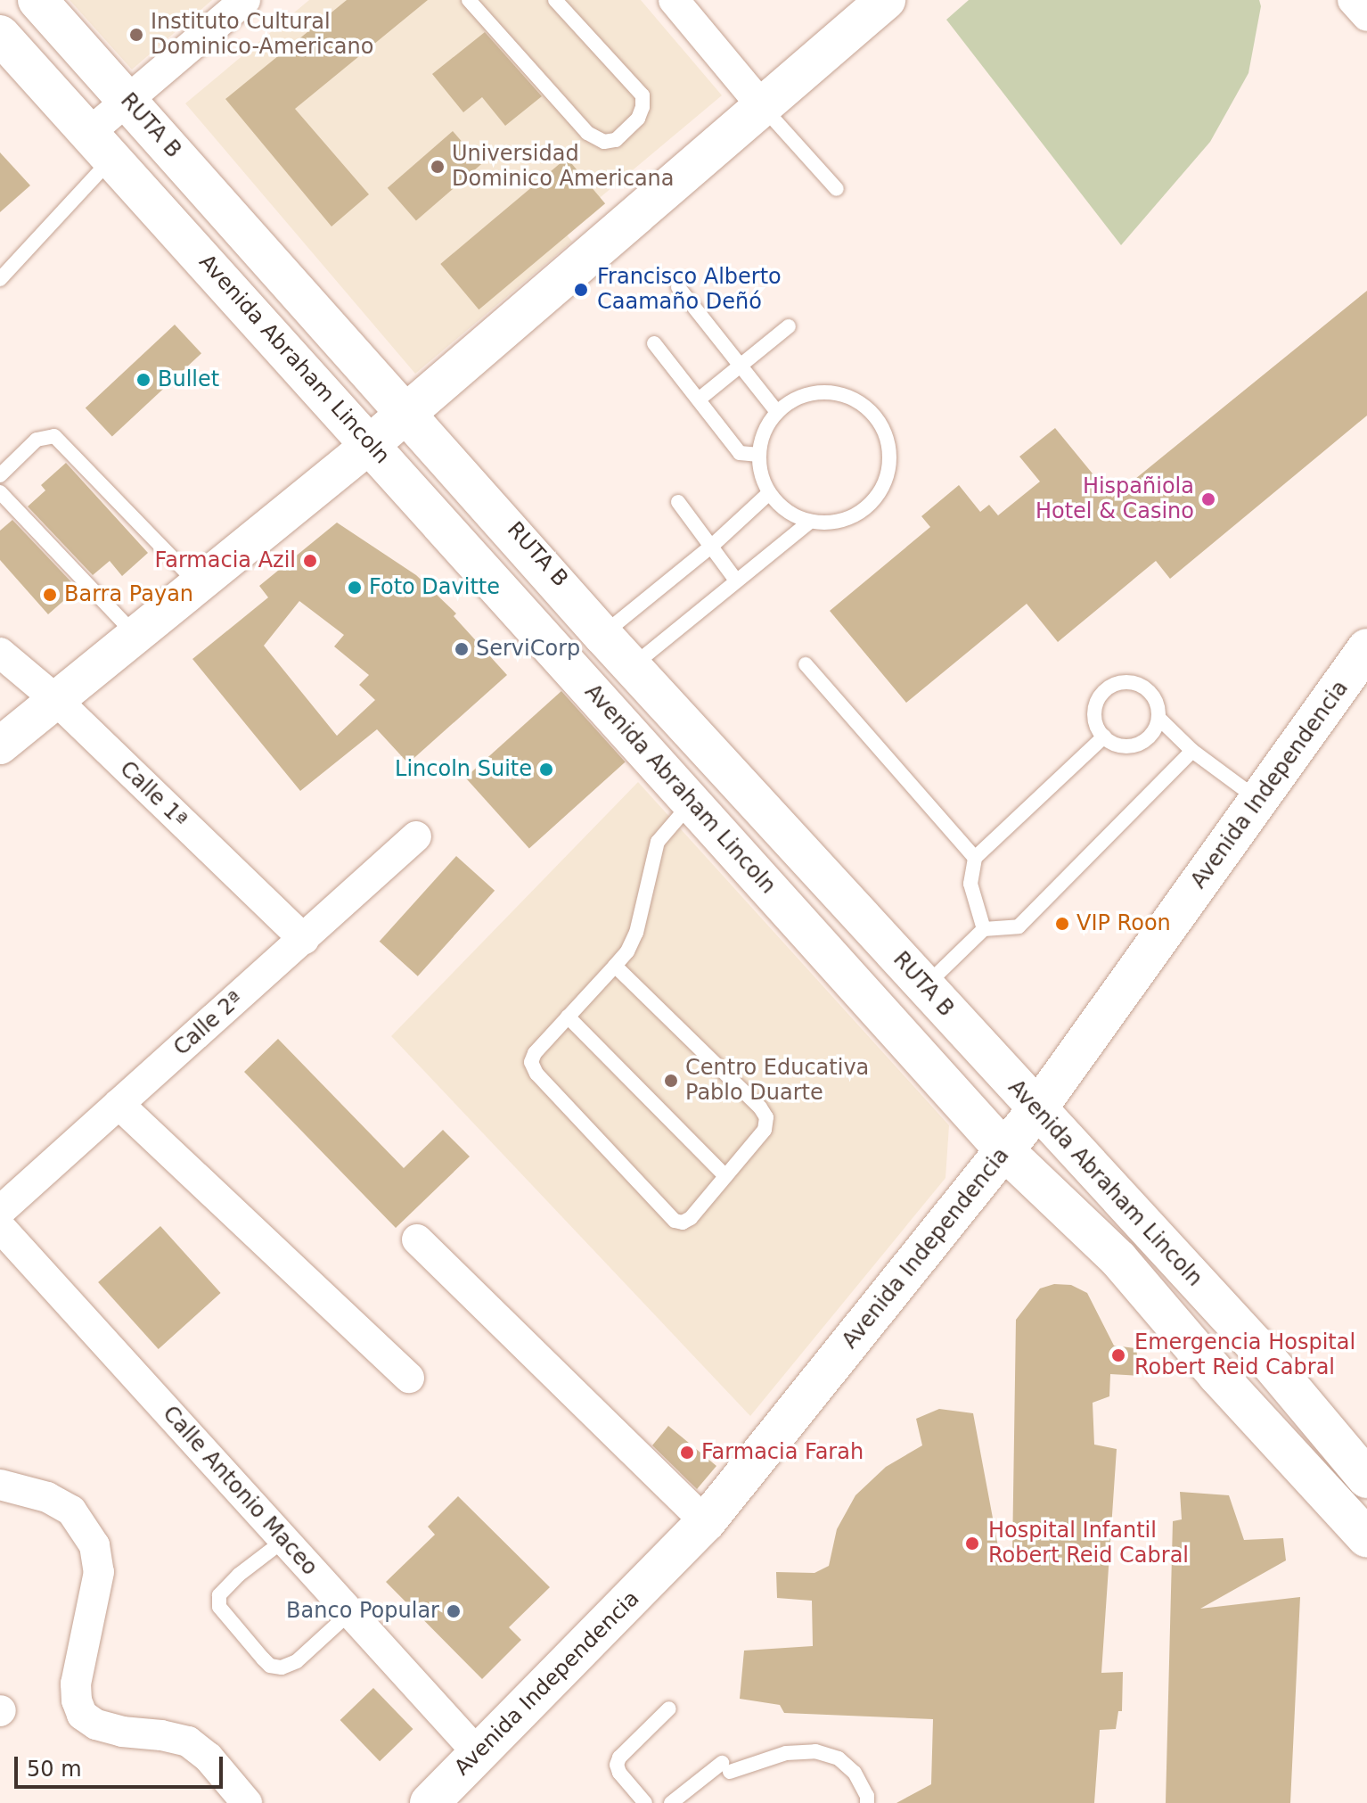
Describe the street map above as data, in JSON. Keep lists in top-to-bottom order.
{
  "streets": {
    "main road": ["Avenida Abraham Lincoln", "Avenida Independencia"],
    "street": ["Calle 1ª", "Calle 2ª", "Calle Antonio Maceo"],
    "lane": ["RUTA B"]
  },
  "crossings": [
    ["RUTA B", "Avenida Abraham Lincoln"],
    ["RUTA B", "Avenida Independencia"],
    ["Avenida Abraham Lincoln", "Avenida Independencia"],
    ["Avenida Independencia", "Calle Antonio Maceo"],
    ["Calle 1ª", "Calle 2ª"]
  ],
  "places": [
    "Instituto Cultural Dominico-Americano",
    "Universidad Dominico Americana",
    "Francisco Alberto Caamaño Deñó",
    "Bullet",
    "Hispañiola Hotel & Casino",
    "Farmacia Azil",
    "Foto Davitte",
    "Barra Payan",
    "ServiCorp",
    "Lincoln Suite",
    "VIP Roon",
    "Centro Educativa Pablo Duarte",
    "Emergencia Hospital Robert Reid Cabral",
    "Farmacia Farah",
    "Hospital Infantil Robert Reid Cabral",
    "Banco Popular"
  ],
  "scale_bar": "50 m"
}
